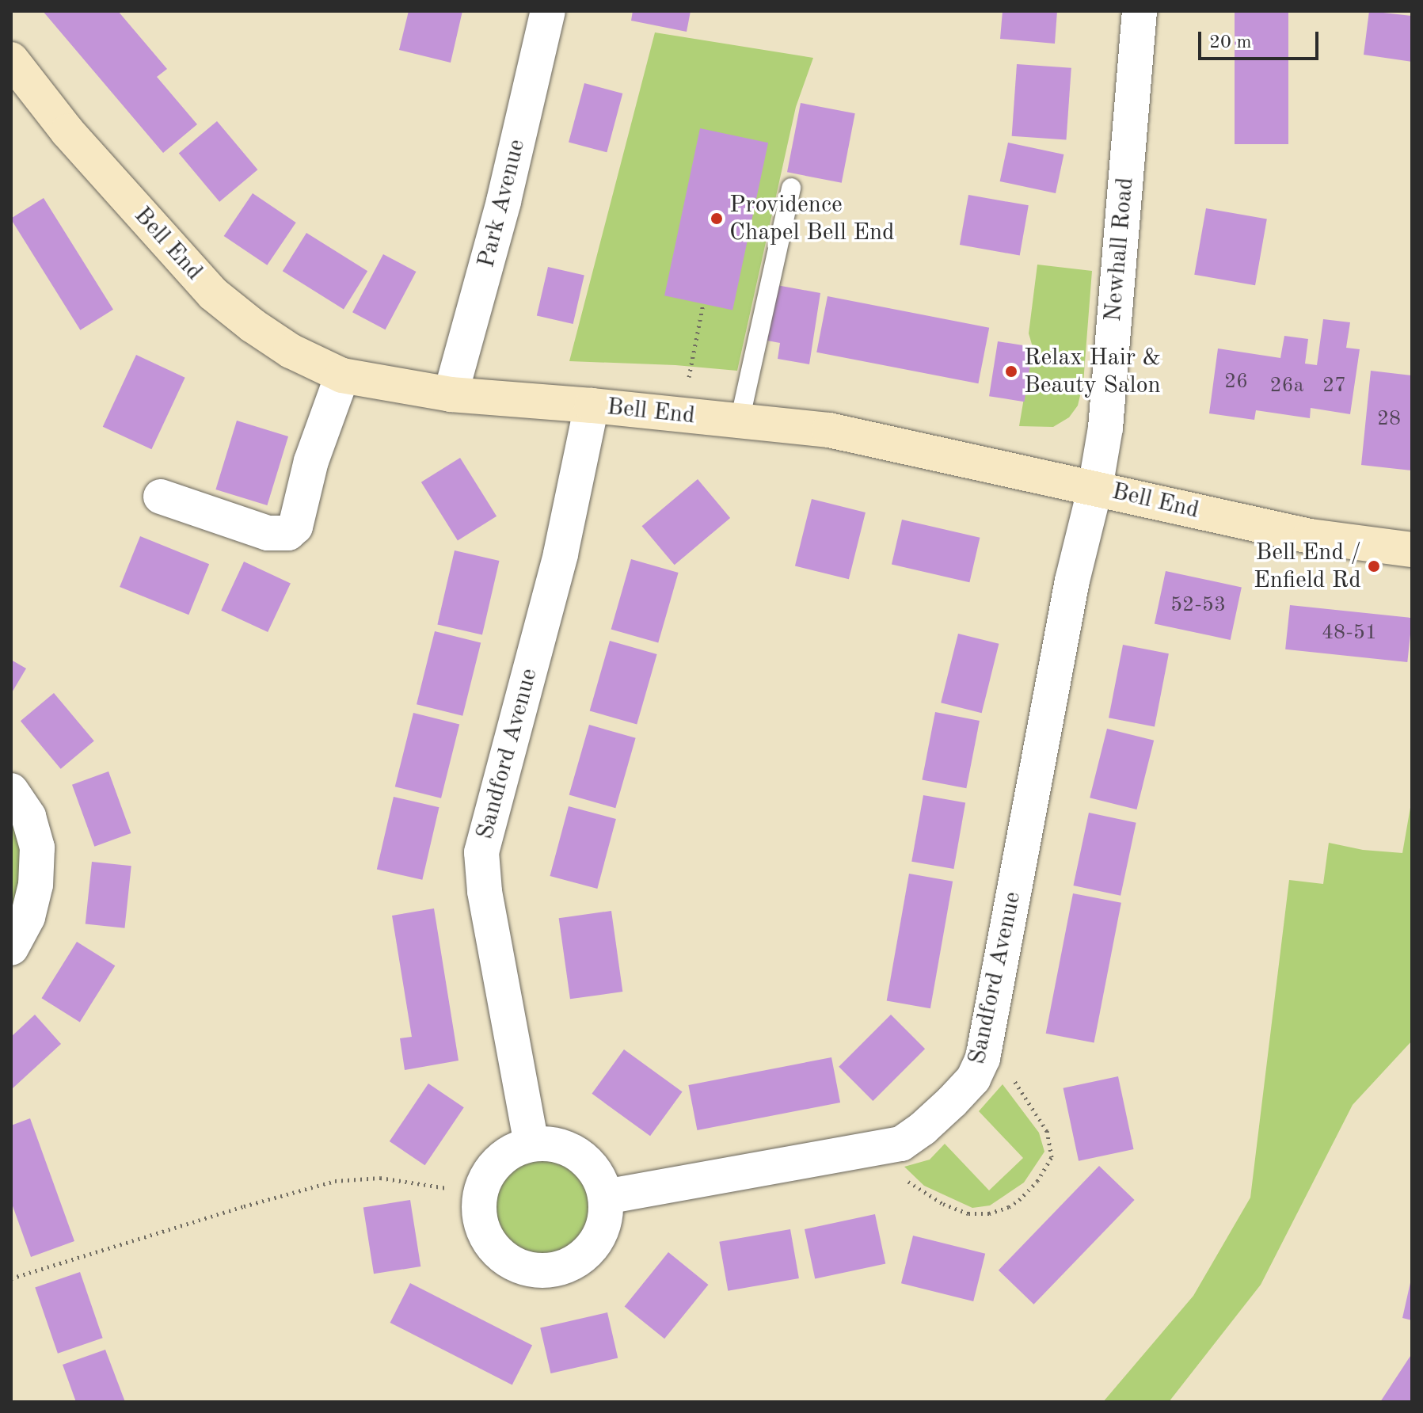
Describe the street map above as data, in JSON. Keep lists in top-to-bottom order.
{
  "streets": {
    "street": [
      "Park Avenue",
      "Bell End",
      "Newhall Road",
      "Sandford Avenue"
    ]
  },
  "crossings": [
    ["Park Avenue", "Bell End"],
    ["Bell End", "Newhall Road"],
    ["Bell End", "Sandford Avenue"],
    ["Newhall Road", "Sandford Avenue"]
  ],
  "places": ["Providence Chapel Bell End", "Relax Hair & Beauty Salon", "Bell End / Enfield Rd"],
  "house_numbers": [
    "26",
    "26a",
    "27",
    "28",
    "52-53",
    "48-51"
  ],
  "scale_bar": "20 m"
}
